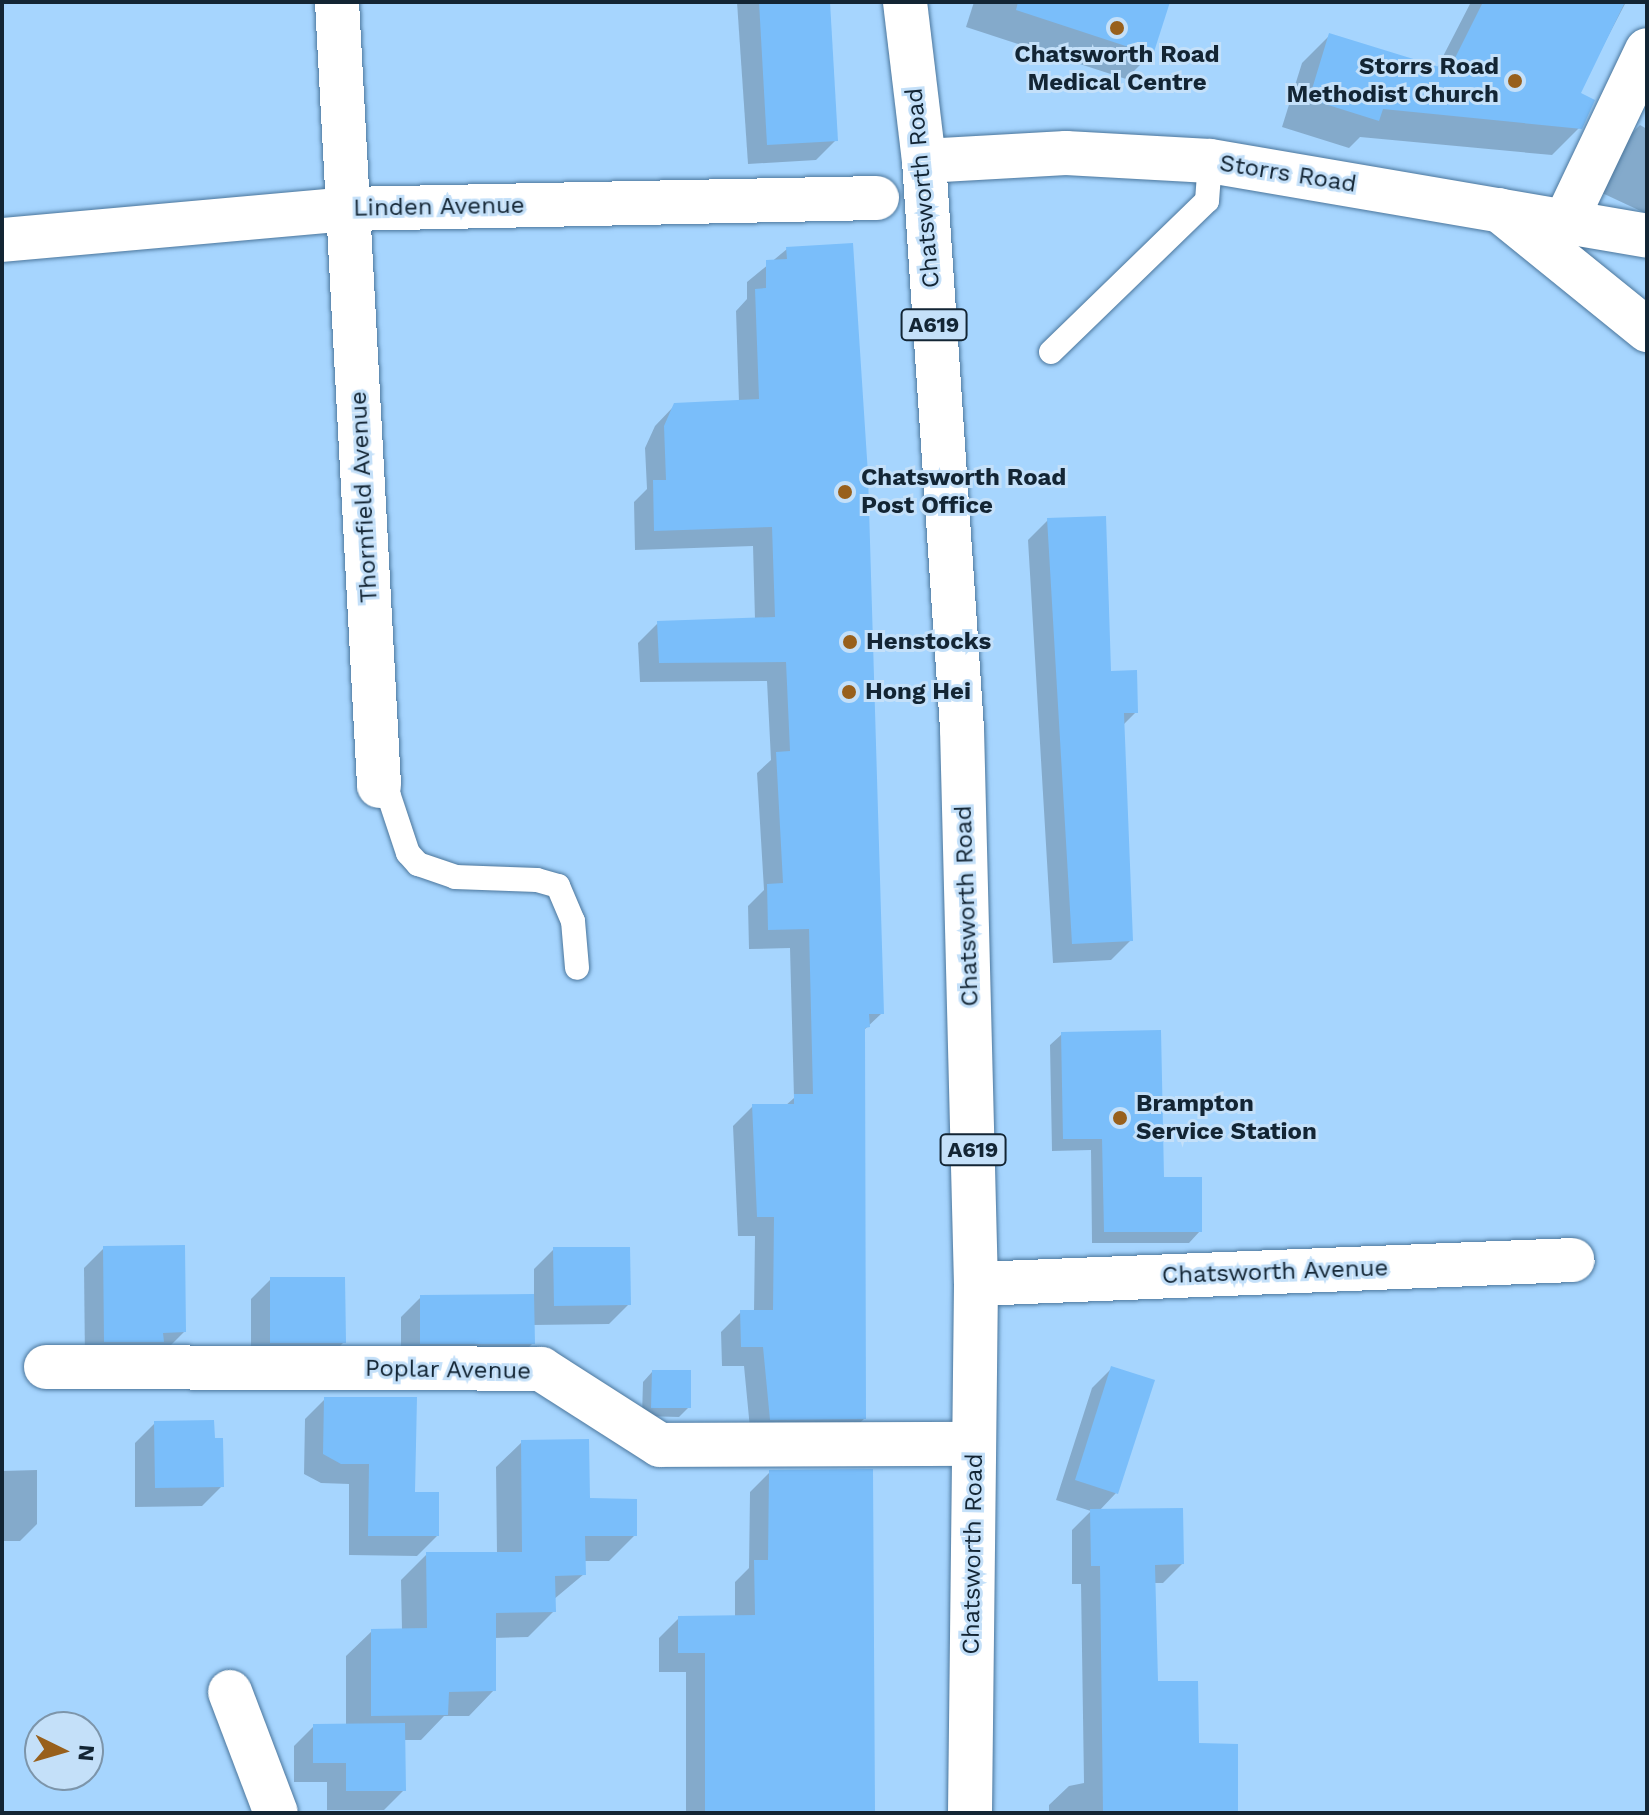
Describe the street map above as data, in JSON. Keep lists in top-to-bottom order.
{
  "streets": {
    "main road": [
      "Storrs Road",
      "Chatsworth Road",
      "Linden Avenue",
      "A619",
      "Thornfield Avenue",
      "Chatsworth Avenue",
      "Poplar Avenue"
    ]
  },
  "crossings": [
    ["Storrs Road", "Chatsworth Road"],
    ["Chatsworth Road", "Chatsworth Avenue"],
    ["Chatsworth Road", "Poplar Avenue"],
    ["Linden Avenue", "Thornfield Avenue"]
  ],
  "places": [
    "Chatsworth Road Medical Centre",
    "Storrs Road Methodist Church",
    "Chatsworth Road Post Office",
    "Henstocks",
    "Hong Hei",
    "Brampton Service Station"
  ],
  "north": "right"
}
